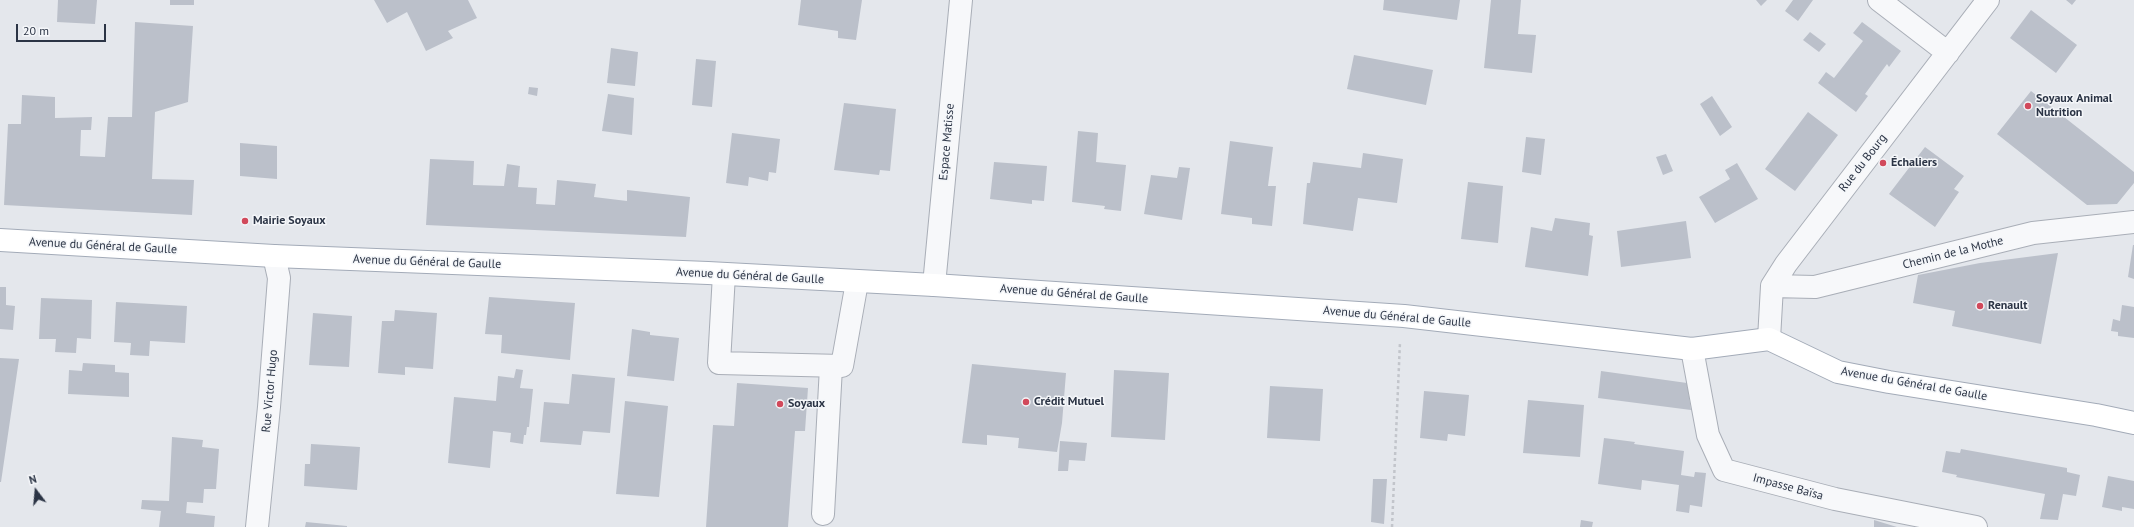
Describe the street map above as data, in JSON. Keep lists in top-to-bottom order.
{
  "streets": {
    "main road": ["Avenue du Général de Gaulle"],
    "street": [
      "Espace Matisse",
      "Rue du Bourg",
      "Chemin de la Mothe",
      "Rue Victor Hugo",
      "Impasse Baïsa"
    ]
  },
  "crossings": [
    ["Espace Matisse", "Avenue du Général de Gaulle"],
    ["Rue du Bourg", "Avenue du Général de Gaulle"],
    ["Rue du Bourg", "Chemin de la Mothe"],
    ["Avenue du Général de Gaulle", "Rue Victor Hugo"],
    ["Avenue du Général de Gaulle", "Impasse Baïsa"]
  ],
  "places": [
    "Soyaux Animal Nutrition",
    "Échaliers",
    "Mairie Soyaux",
    "Renault",
    "Crédit Mutuel",
    "Soyaux"
  ],
  "scale_bar": "20 m",
  "north": "top"
}
